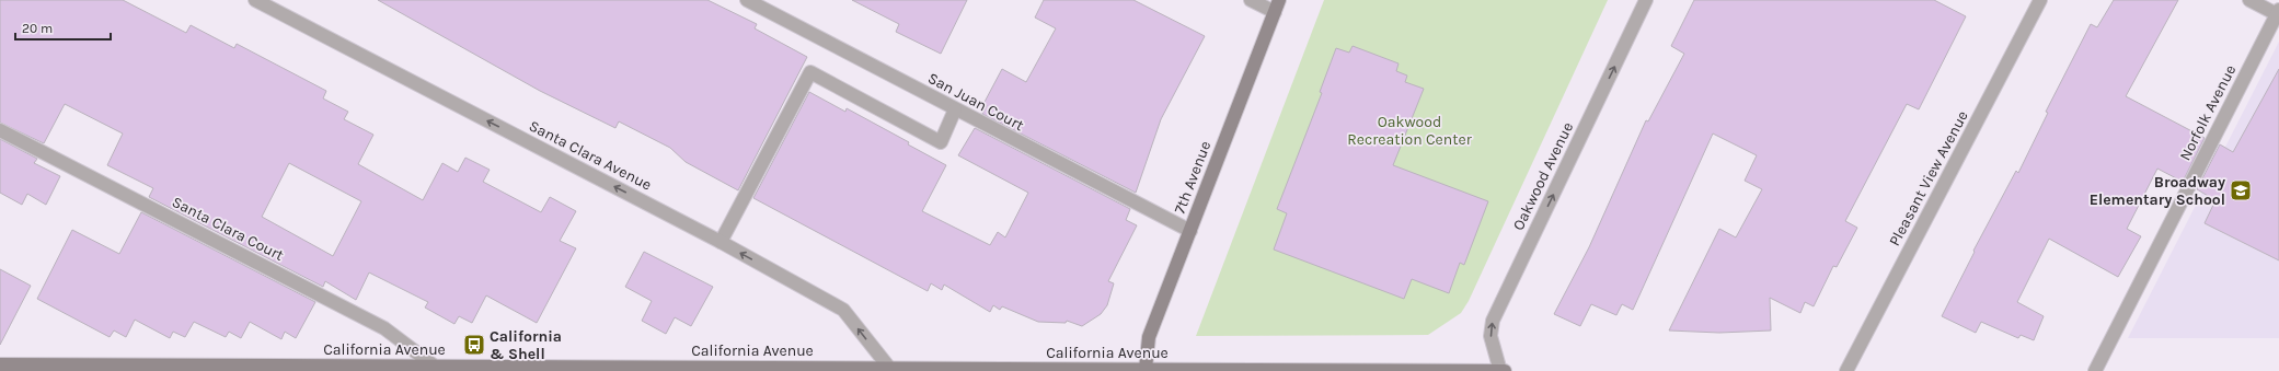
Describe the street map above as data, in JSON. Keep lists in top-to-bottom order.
{
  "streets": {
    "street": [
      "San Juan Court",
      "Norfolk Avenue",
      "Santa Clara Avenue",
      "Oakwood Avenue",
      "7th Avenue",
      "Pleasant View Avenue",
      "Santa Clara Court",
      "California Avenue"
    ]
  },
  "crossings": [
    ["San Juan Court", "7th Avenue"],
    ["Santa Clara Avenue", "California Avenue"],
    ["Oakwood Avenue", "California Avenue"],
    ["7th Avenue", "California Avenue"],
    ["Santa Clara Court", "California Avenue"]
  ],
  "one_way": ["Santa Clara Avenue", "Oakwood Avenue"],
  "parks": ["Oakwood Recreation Center"],
  "places": {
    "school or university": ["Broadway Elementary School"],
    "bus stop": ["California & Shell"]
  },
  "scale_bar": "20 m"
}
